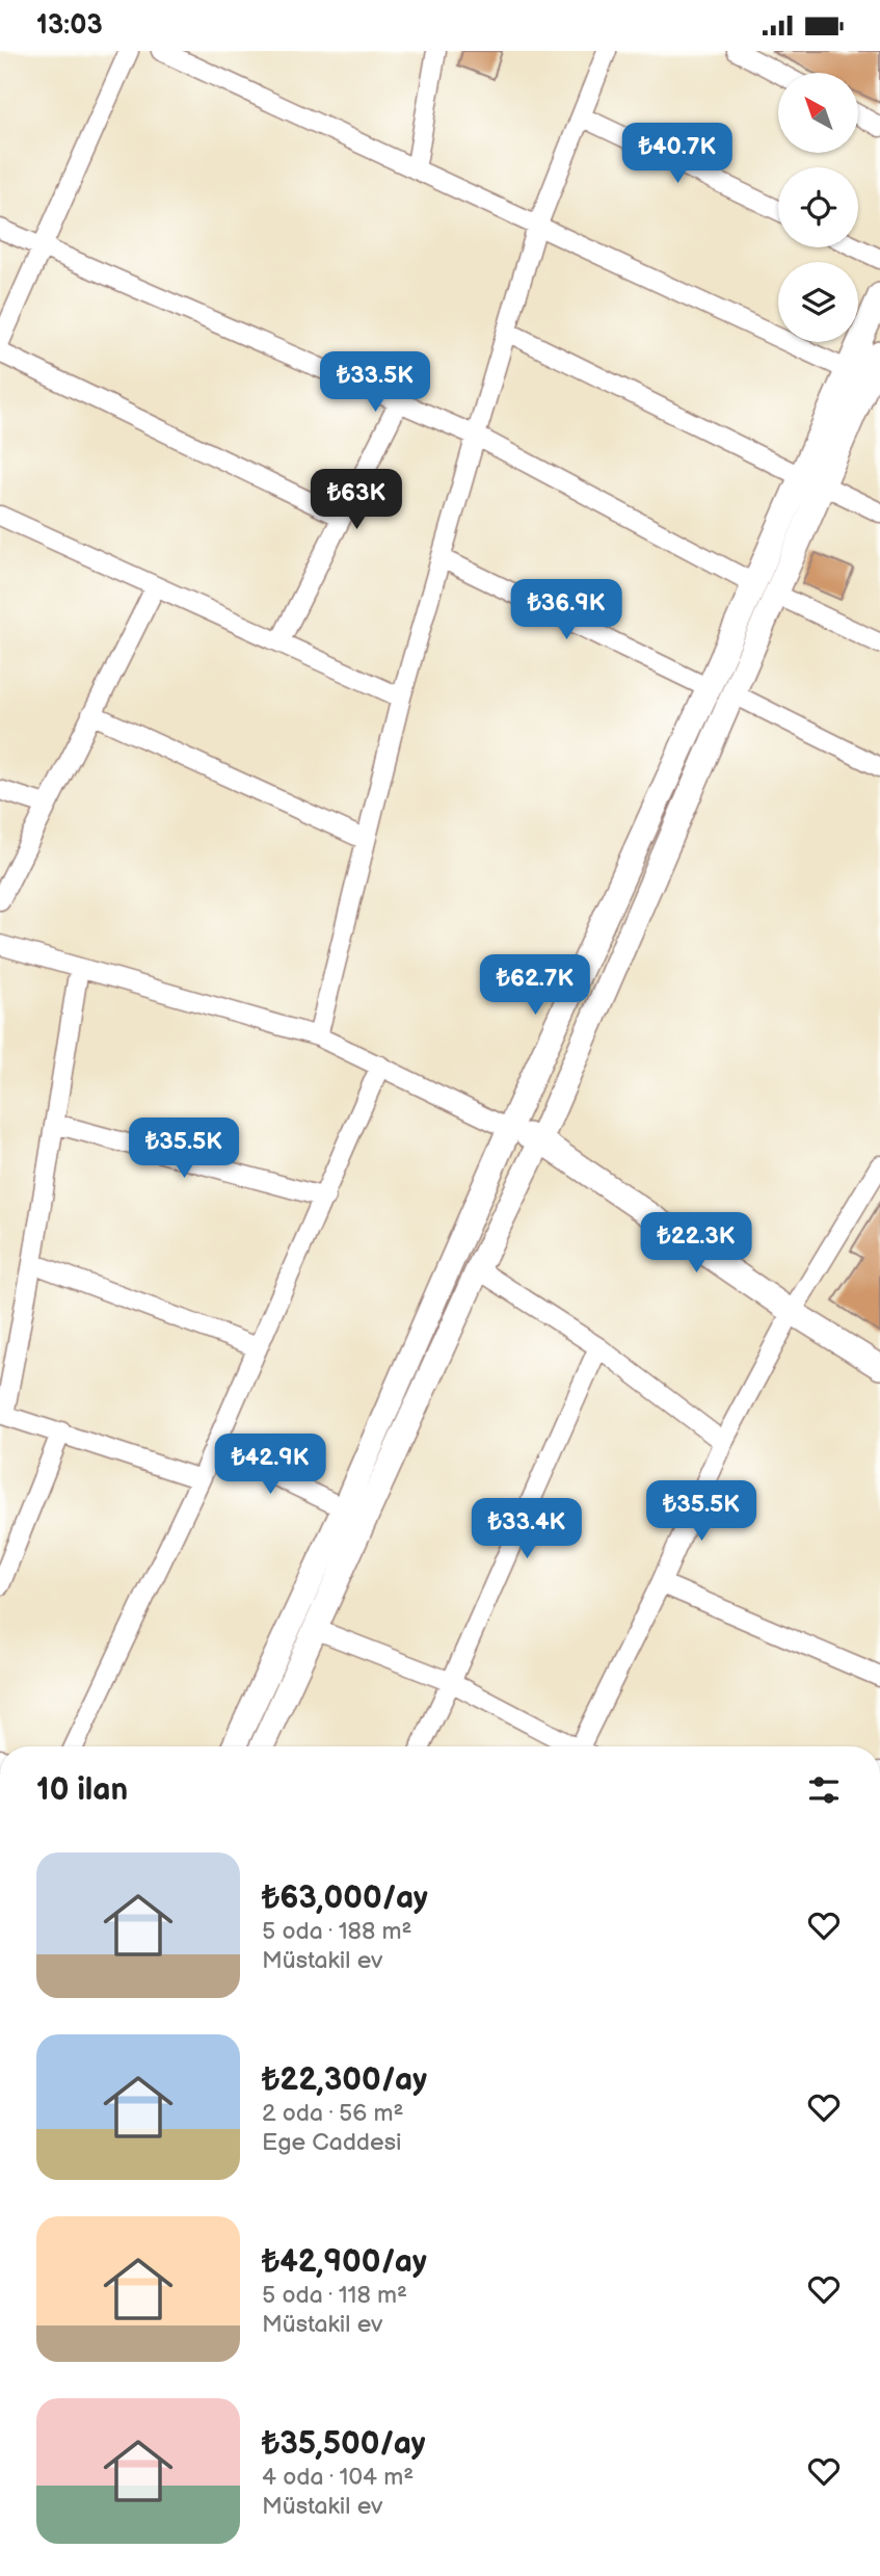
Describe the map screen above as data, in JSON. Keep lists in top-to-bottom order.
{
  "north": "top left",
  "page": {
    "status": "13:03",
    "price": [
      "₺40.7K",
      "₺33.5K",
      "₺63K",
      "₺36.9K",
      "₺62.7K",
      "₺35.5K",
      "₺22.3K",
      "₺42.9K",
      "₺35.5K",
      "₺33.4K"
    ],
    "heading": "10 ilan",
    "list": [
      {
        "name": "₺63,000/ay",
        "note": "5 oda · 188 m² · Müstakil ev"
      },
      {
        "name": "₺22,300/ay",
        "note": "2 oda · 56 m² · Ege Caddesi"
      },
      {
        "name": "₺42,900/ay",
        "note": "5 oda · 118 m² · Müstakil ev"
      },
      {
        "name": "₺35,500/ay",
        "note": "4 oda · 104 m² · Müstakil ev"
      }
    ]
  }
}
